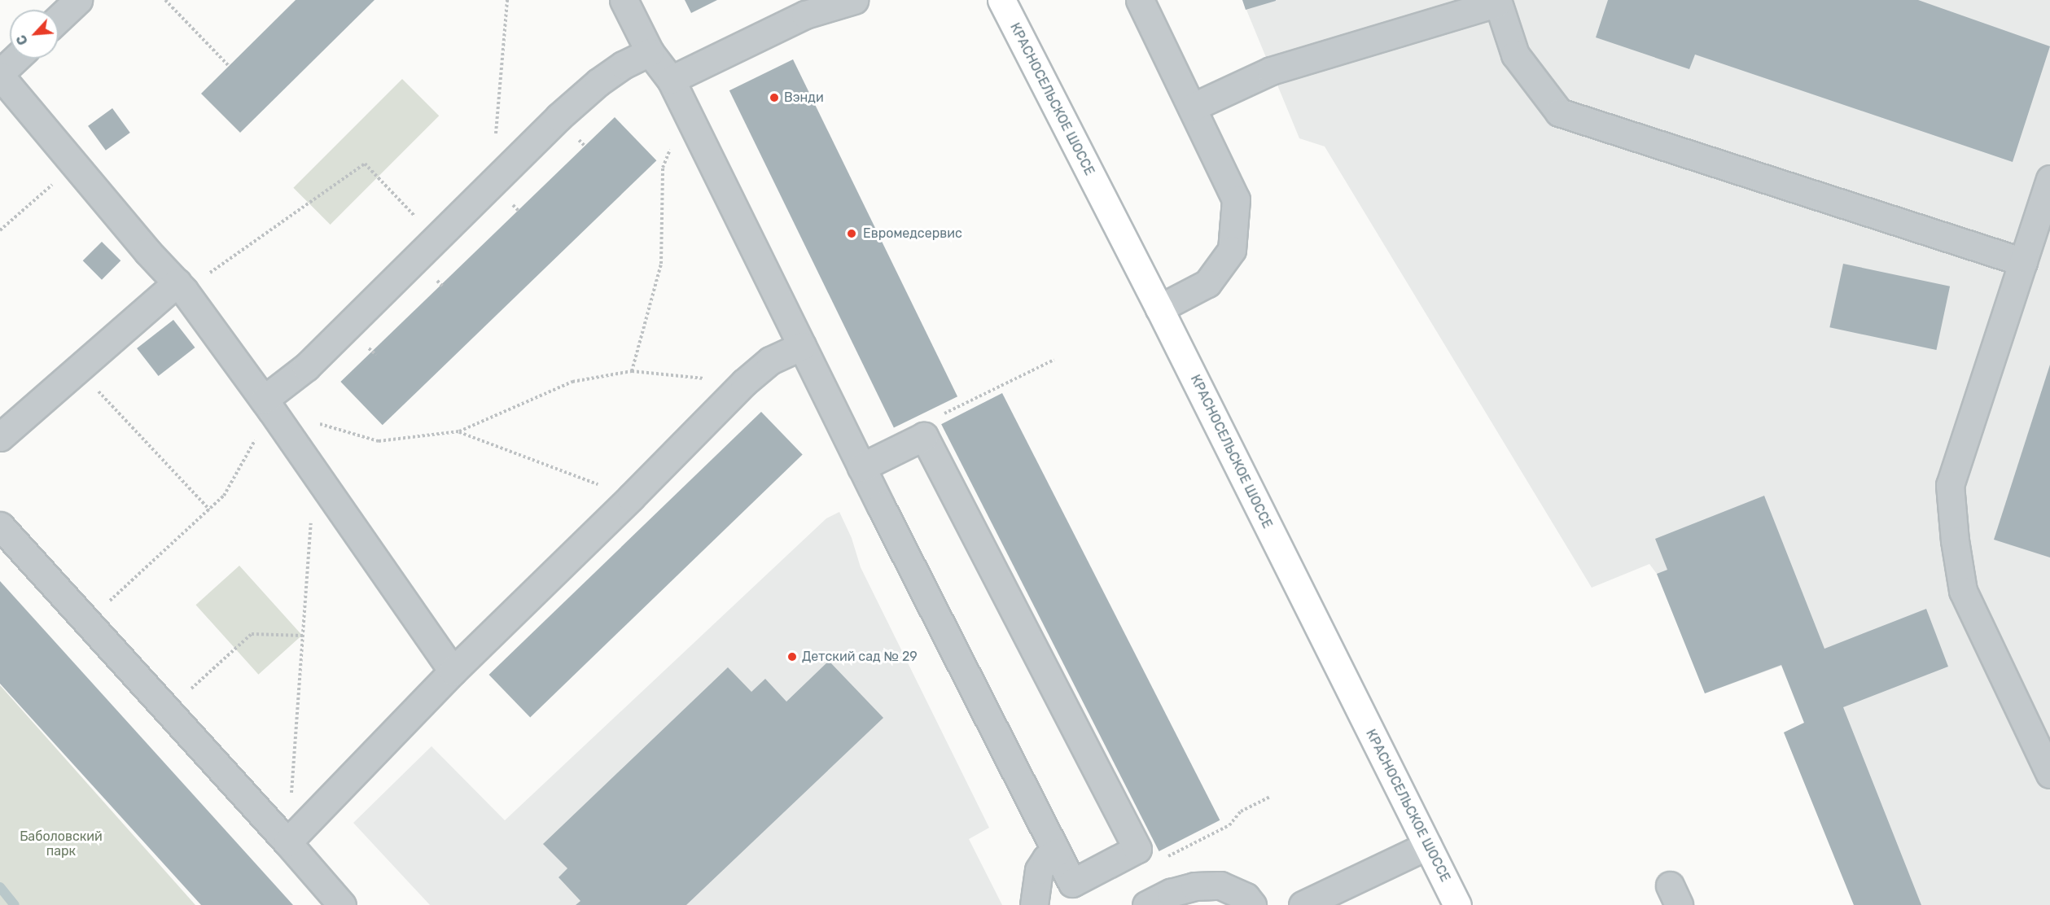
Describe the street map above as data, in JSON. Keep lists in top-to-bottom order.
{
  "streets": {
    "main road": ["КРАСНОСЕЛЬСКОЕ ШОССЕ"]
  },
  "parks": ["Баболовский парк"],
  "places": ["Вэнди", "Евромедсервис", "Детский сад № 29"],
  "north": "bottom left"
}
